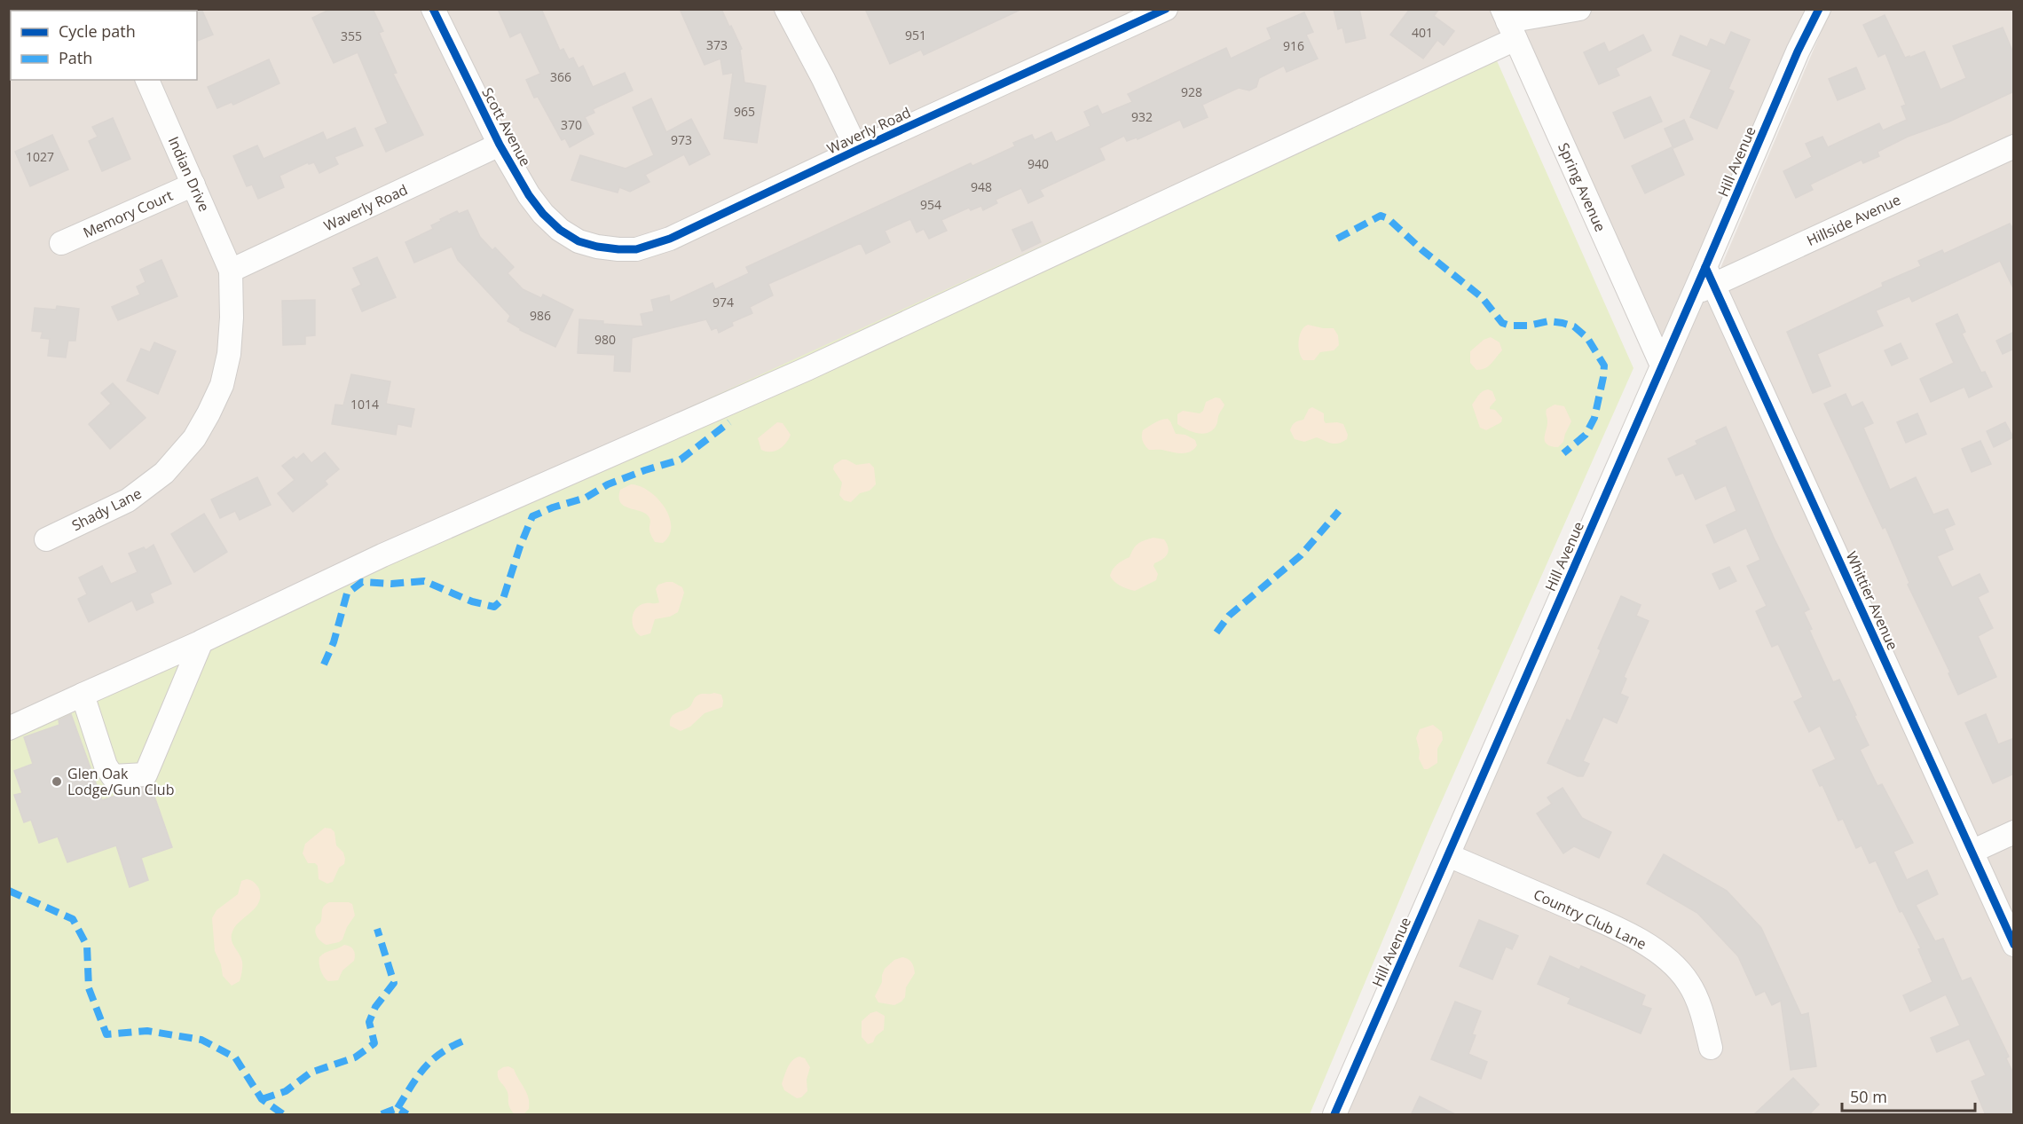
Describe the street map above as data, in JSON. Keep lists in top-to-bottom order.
{
  "streets": {
    "street": [
      "Scott Avenue",
      "Waverly Road",
      "Hill Avenue",
      "Indian Drive",
      "Spring Avenue",
      "Memory Court",
      "Hillside Avenue",
      "Shady Lane",
      "Whittier Avenue",
      "Country Club Lane"
    ]
  },
  "crossings": [
    ["Scott Avenue", "Waverly Road"],
    ["Waverly Road", "Indian Drive"],
    ["Waverly Road", "Shady Lane"],
    ["Hill Avenue", "Spring Avenue"],
    ["Hill Avenue", "Hillside Avenue"],
    ["Hill Avenue", "Whittier Avenue"],
    ["Hill Avenue", "Country Club Lane"],
    ["Indian Drive", "Memory Court"],
    ["Indian Drive", "Shady Lane"],
    ["Hillside Avenue", "Whittier Avenue"]
  ],
  "places": ["Glen Oak Lodge/Gun Club"],
  "house_numbers": [
    "401",
    "951",
    "355",
    "373",
    "916",
    "366",
    "928",
    "965",
    "932",
    "370",
    "973",
    "1027",
    "940",
    "948",
    "954",
    "974",
    "986",
    "980",
    "1014"
  ],
  "legend": ["Cycle path", "Path"],
  "scale_bar": "50 m"
}
